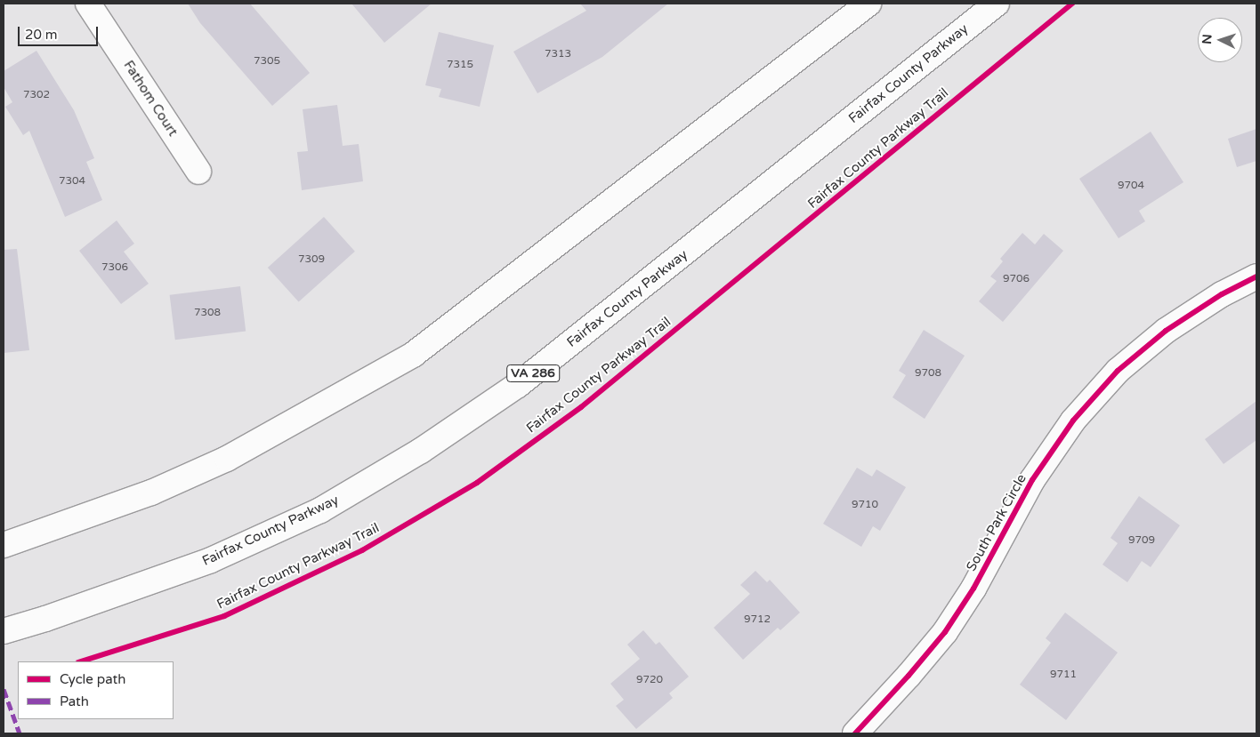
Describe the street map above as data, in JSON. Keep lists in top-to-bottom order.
{
  "streets": {
    "main road": [
      "Fairfax County Parkway",
      "Fathom Court",
      "VA 286",
      "South Park Circle"
    ],
    "cycle path": ["Fairfax County Parkway Trail"]
  },
  "house_numbers": [
    "7313",
    "7305",
    "7315",
    "7302",
    "7304",
    "9704",
    "7309",
    "7306",
    "9706",
    "7308",
    "9708",
    "9710",
    "9709",
    "9712",
    "9711",
    "9720"
  ],
  "legend": ["Cycle path", "Path"],
  "scale_bar": "20 m",
  "north": "left"
}
